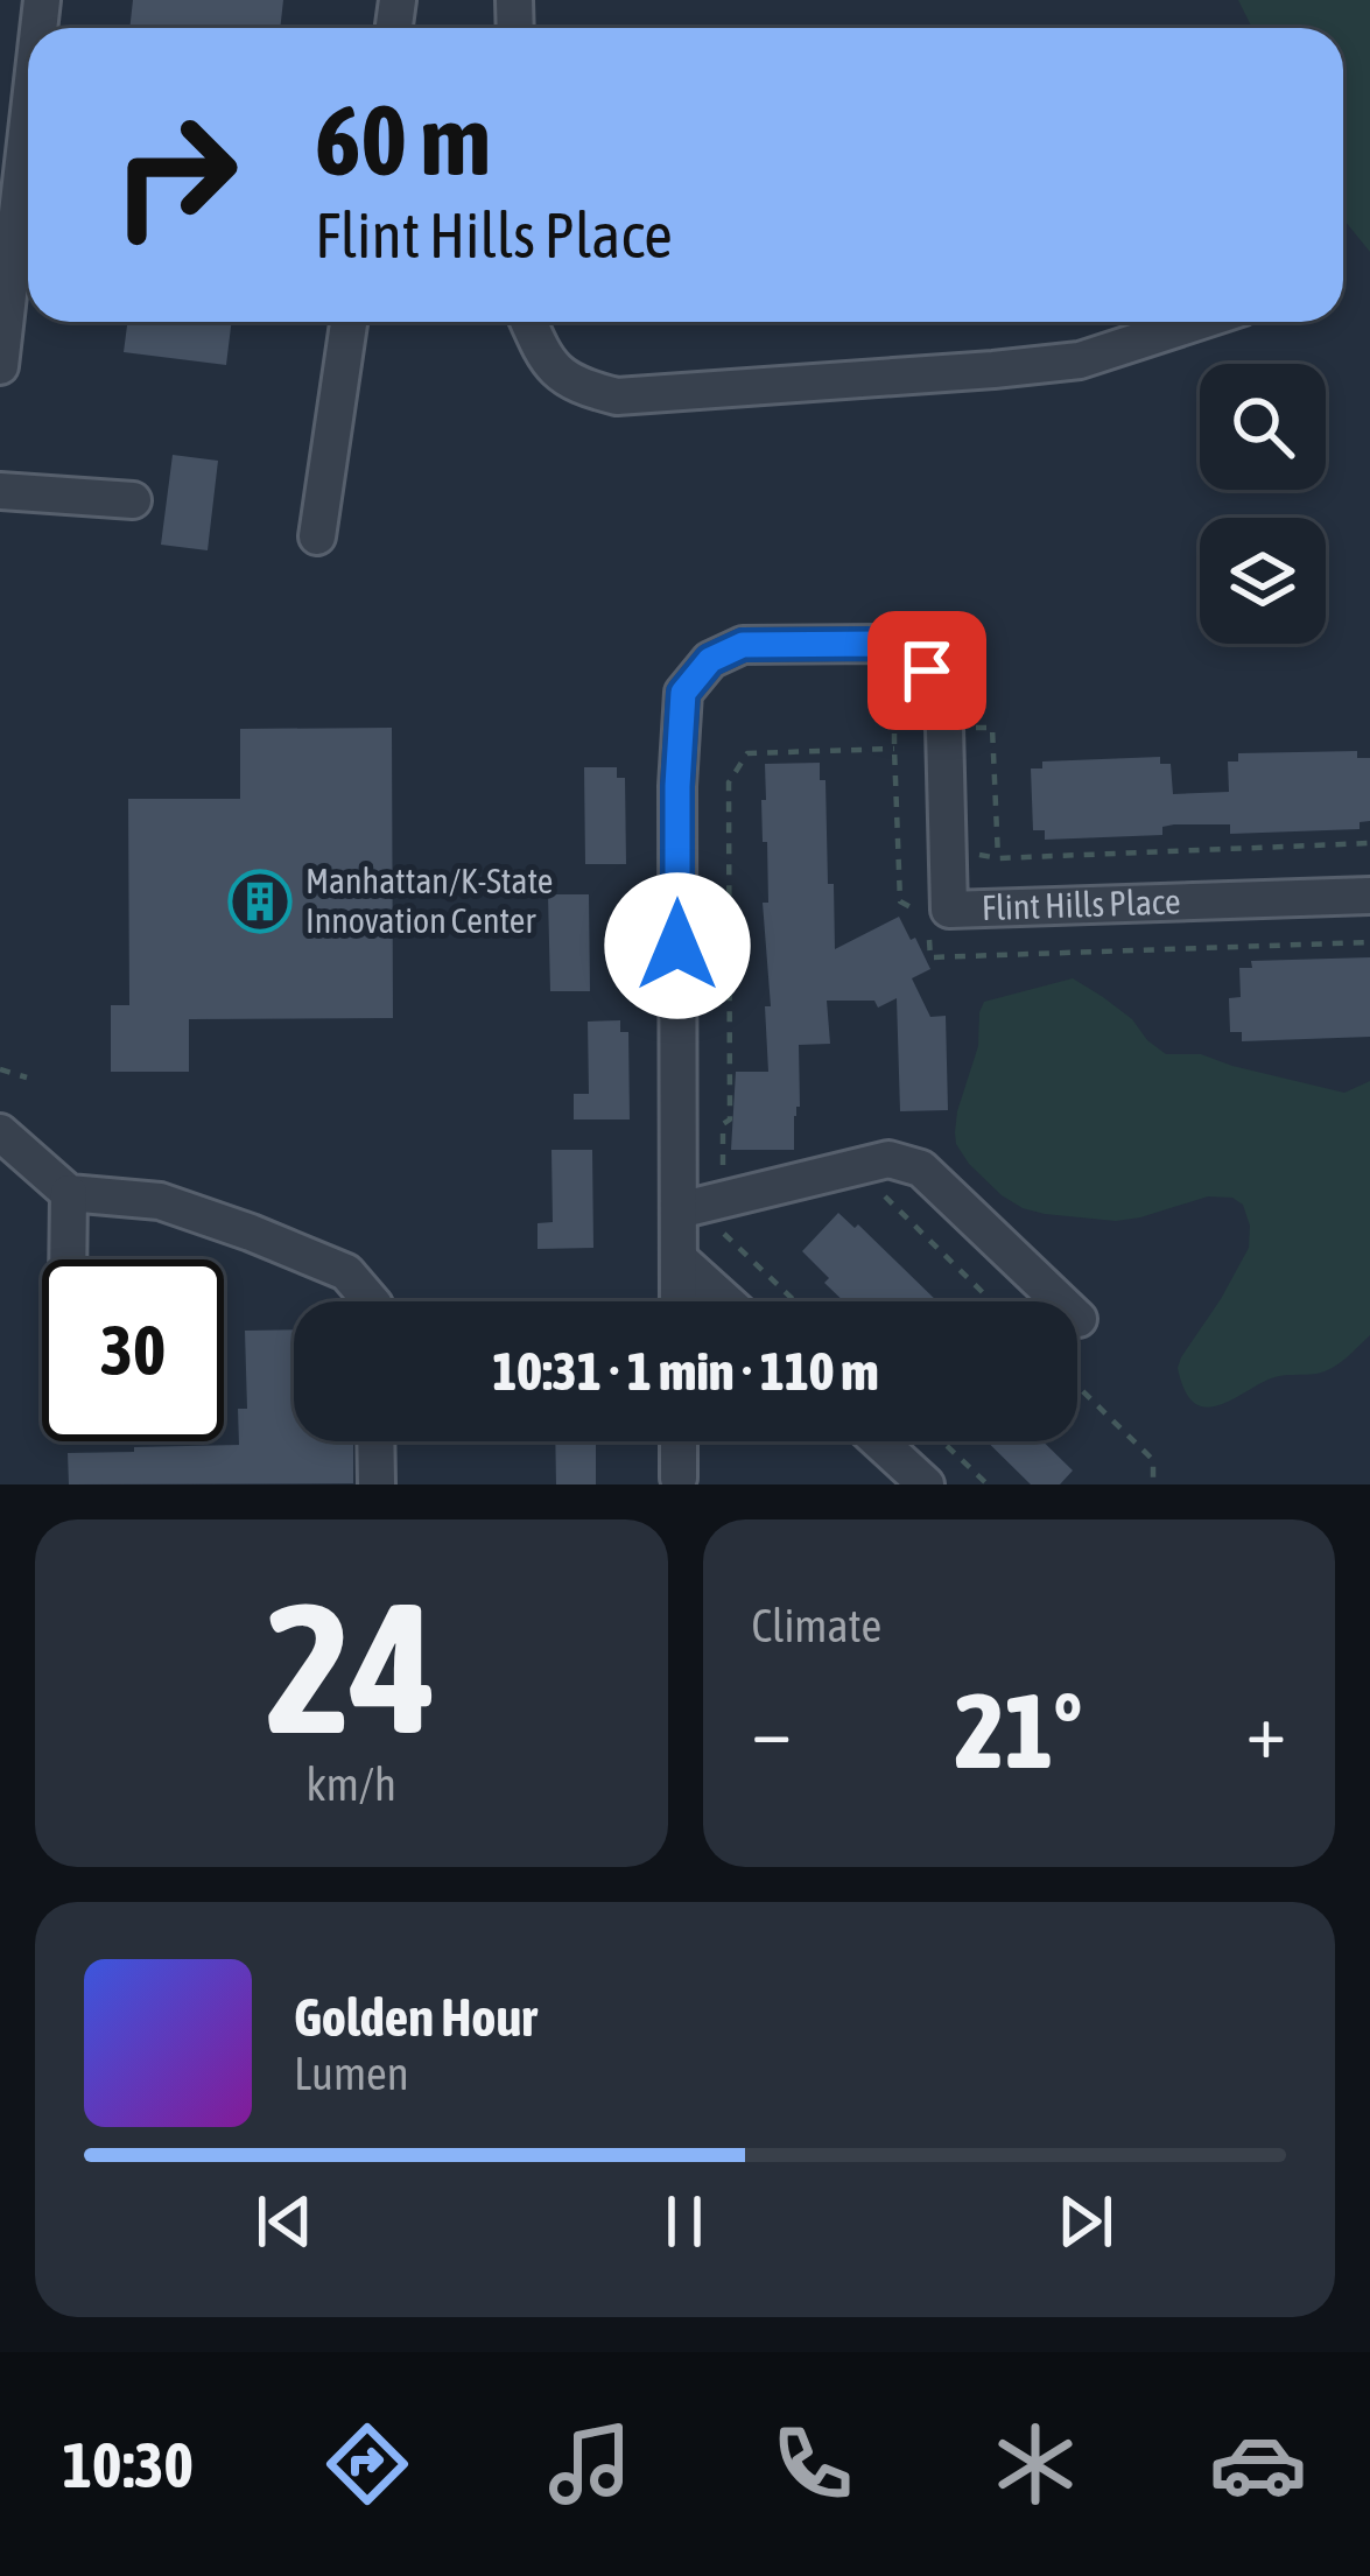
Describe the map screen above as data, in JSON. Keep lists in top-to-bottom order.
{
  "streets": {
    "street": ["Flint Hills Place"]
  },
  "places": {
    "building": ["Manhattan/K-State Innovation Center"]
  },
  "page": {
    "turn": ["60 m", "Flint Hills Place"],
    "limit": "30",
    "trip": "10:31 · 1 min · 110 m",
    "tile": [
      ["24", "km/h"],
      "Climate"
    ],
    "heat": ["−", "21°", "+"],
    "song": ["Golden Hour", "Lumen"],
    "tabs": "10:30"
  }
}
